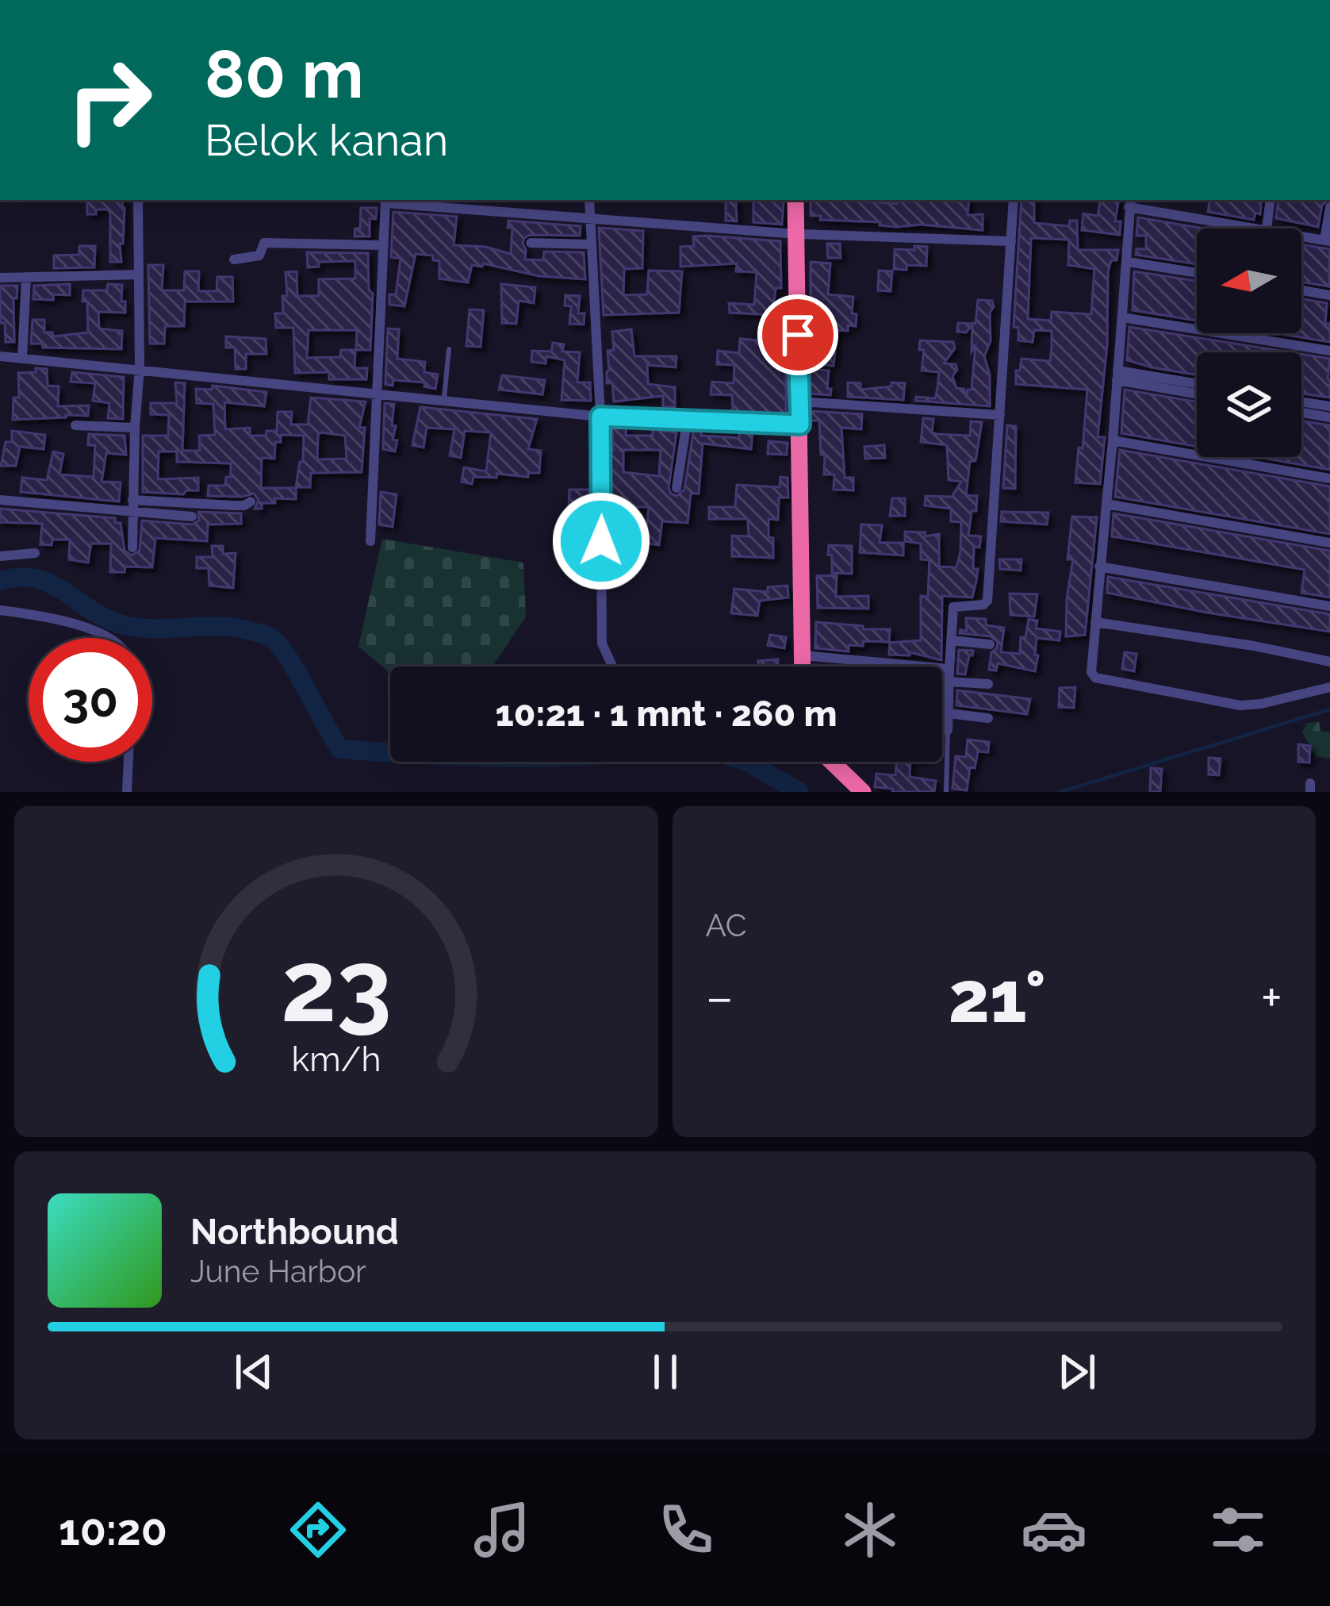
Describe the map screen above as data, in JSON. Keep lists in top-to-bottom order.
{
  "north": "left",
  "page": {
    "turn": ["80 m", "Belok kanan"],
    "limit": "30",
    "trip": "10:21 · 1 mnt · 260 m",
    "tile": "AC",
    "heat": ["−", "21°", "+"],
    "song": ["Northbound", "June Harbor"],
    "tabs": "10:20",
    "gauge": ["23", "km/h"]
  }
}
